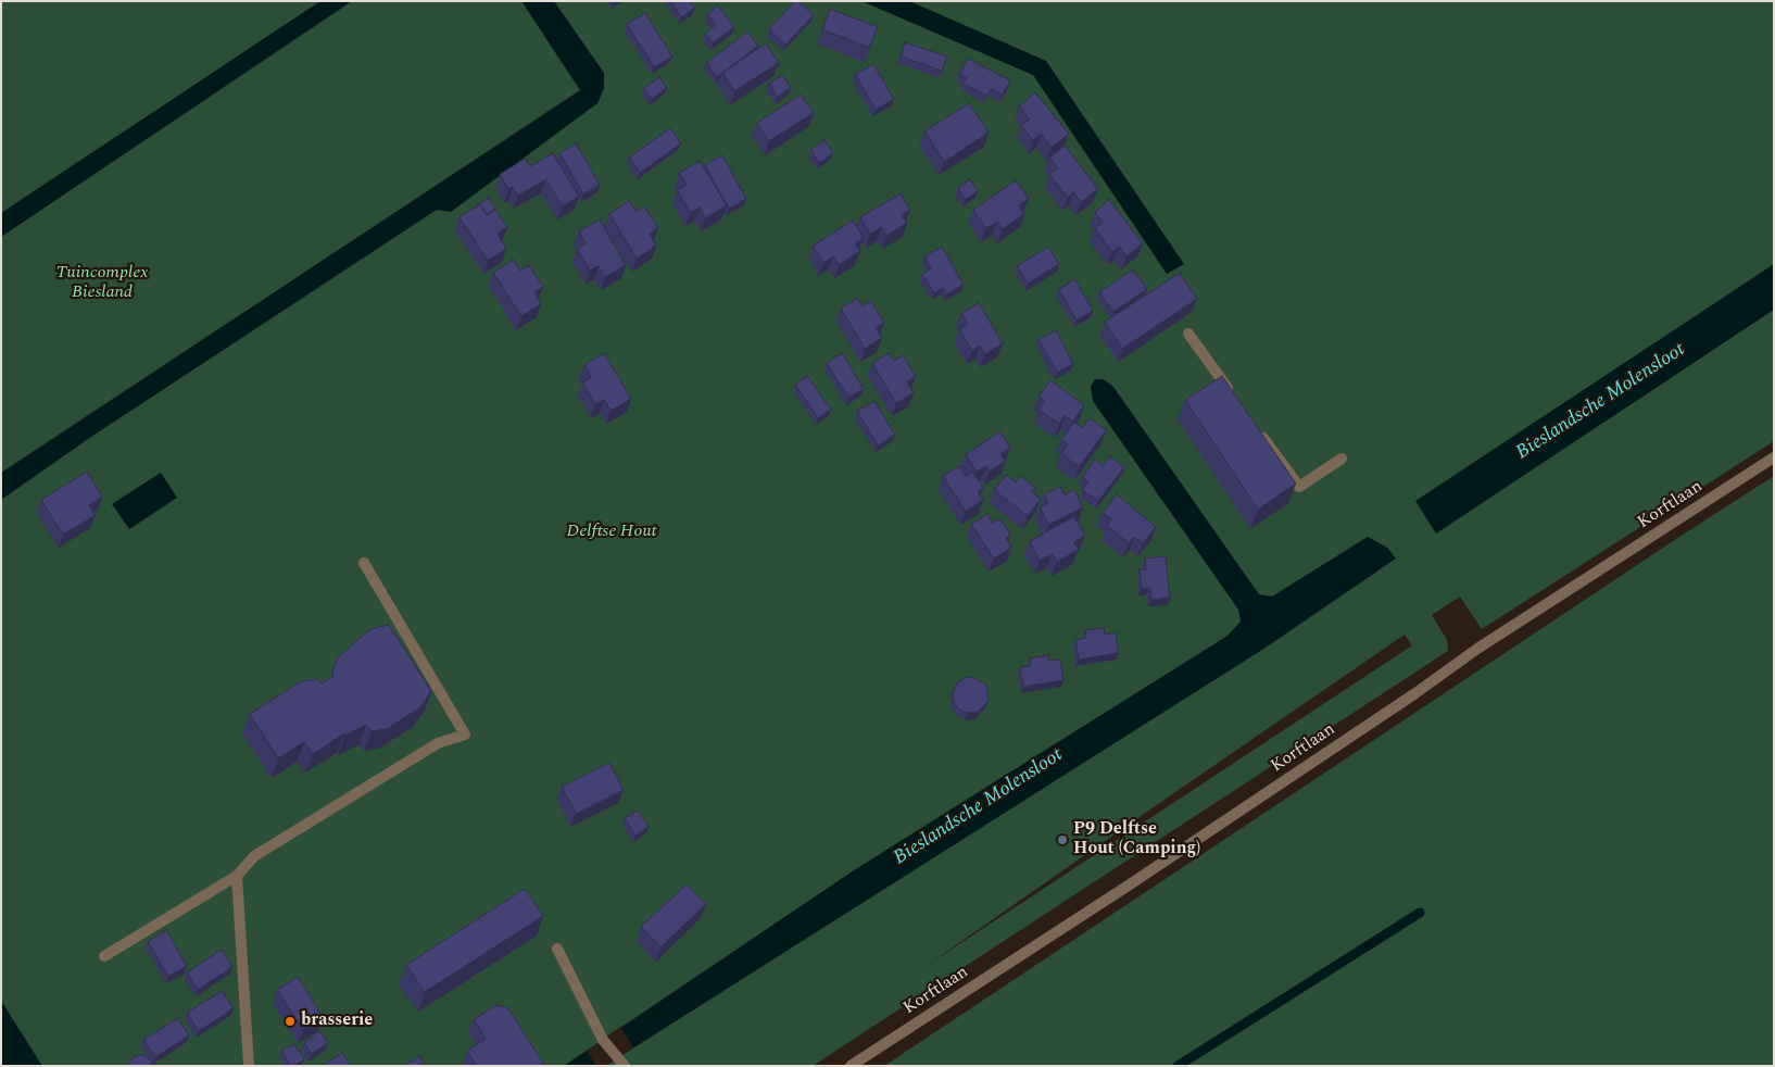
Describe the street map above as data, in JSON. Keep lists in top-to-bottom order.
{
  "streets": {
    "street": ["Korftlaan"]
  },
  "water": ["Bieslandsche Molensloot"],
  "parks": ["Tuincomplex Biesland", "Delftse Hout"],
  "places": ["P9 Delftse Hout (Camping)", "brasserie"]
}
